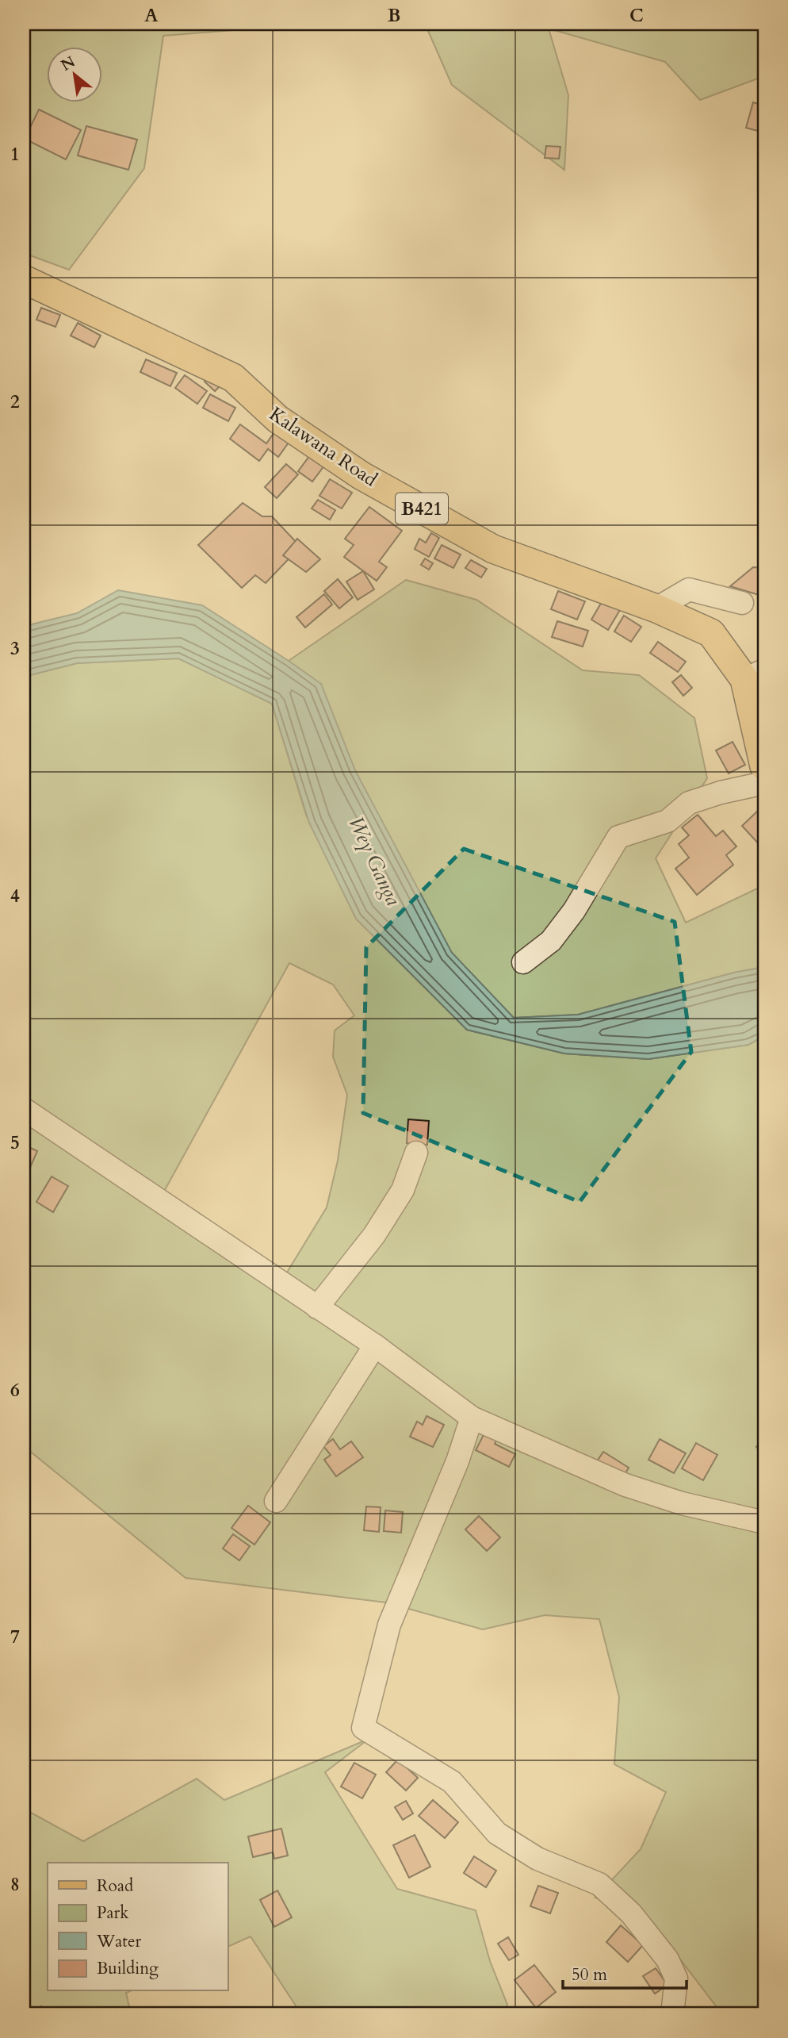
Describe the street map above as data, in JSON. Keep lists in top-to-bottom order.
{
  "streets": {
    "main road": ["Kalawana Road", "B421"]
  },
  "water": ["Wey Ganga"],
  "legend": [
    "Road",
    "Park",
    "Water",
    "Building"
  ],
  "scale_bar": "50 m",
  "north": "top left",
  "grid": {
    "columns": ["A", "B", "C"],
    "rows": [
      "1",
      "2",
      "3",
      "4",
      "5",
      "6",
      "7",
      "8"
    ]
  }
}
